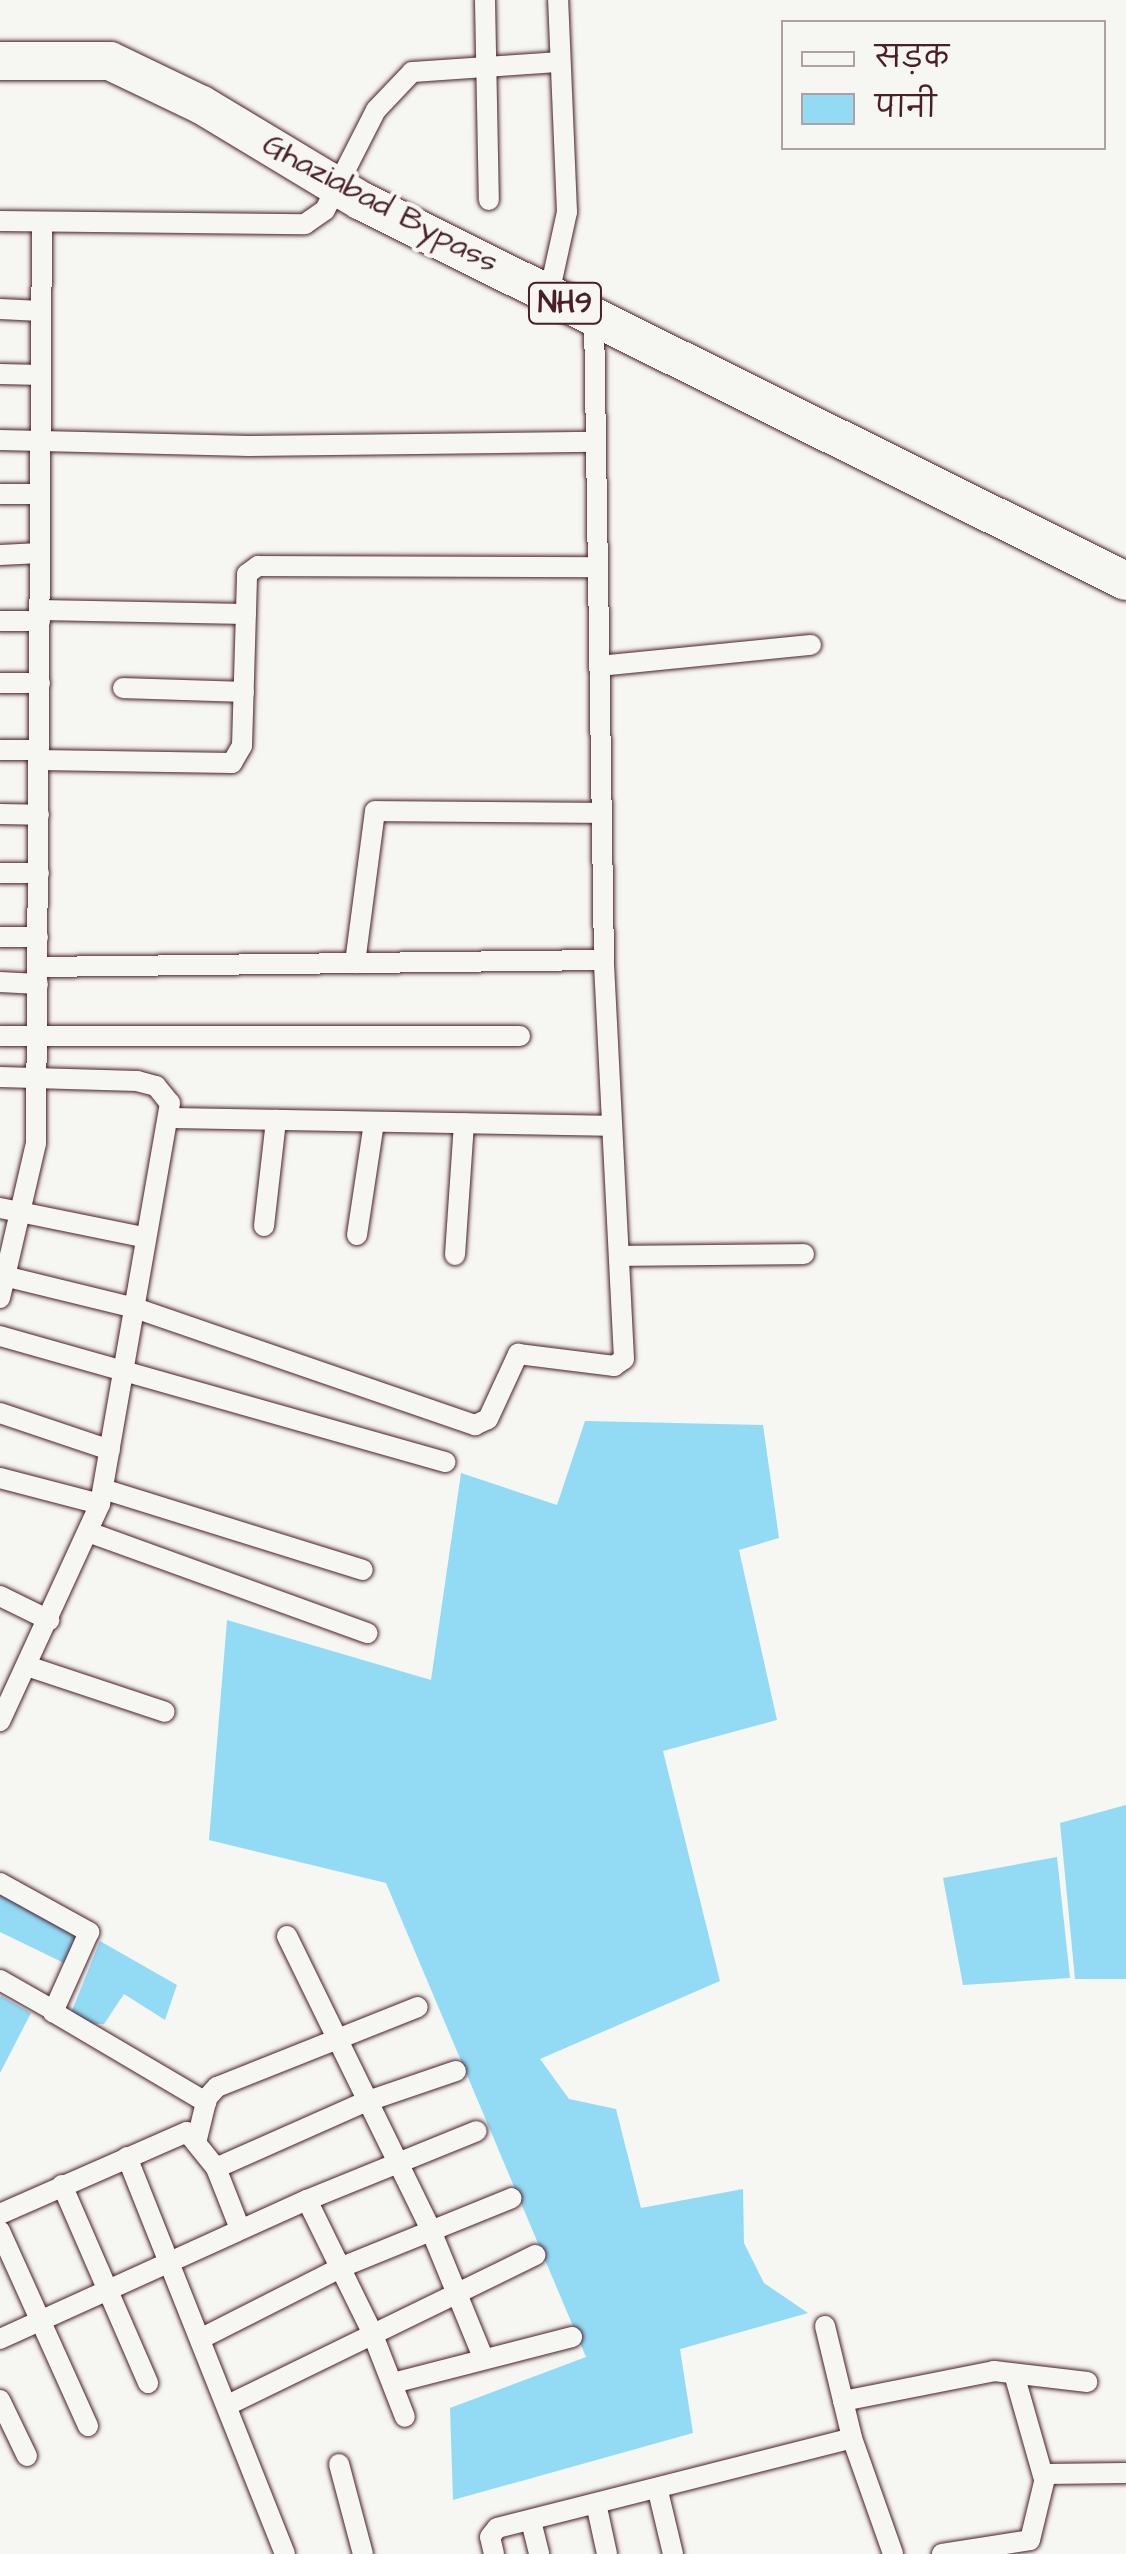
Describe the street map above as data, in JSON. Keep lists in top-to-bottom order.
{
  "streets": {
    "highway": ["Ghaziabad Bypass", "NH9"]
  },
  "legend": ["सड़क", "पानी"]
}
